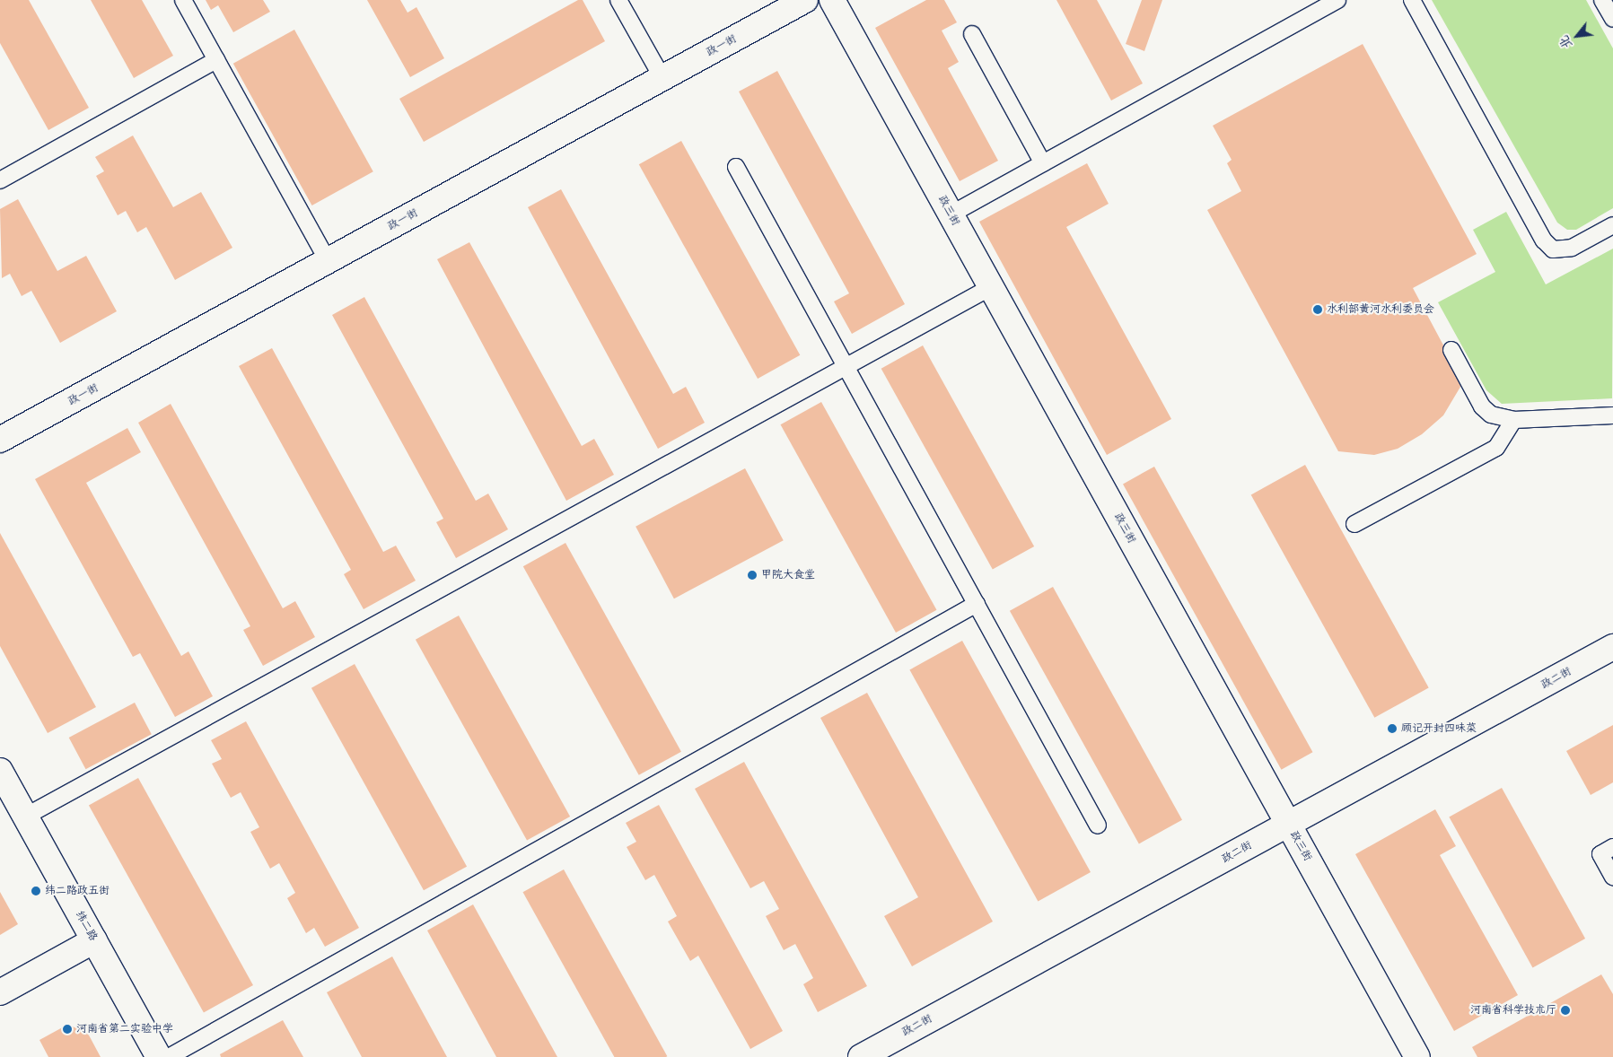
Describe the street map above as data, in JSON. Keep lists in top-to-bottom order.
{
  "streets": {
    "street": [
      "政一街",
      "政三街",
      "政二街",
      "纬二路"
    ]
  },
  "crossings": [
    ["政三街", "政二街"]
  ],
  "places": [
    "水利部黄河水利委员会",
    "甲院大食堂",
    "顾记开封四味菜",
    "纬二路政五街",
    "河南省科学技术厅",
    "河南省第二实验中学"
  ],
  "north": "bottom left"
}
